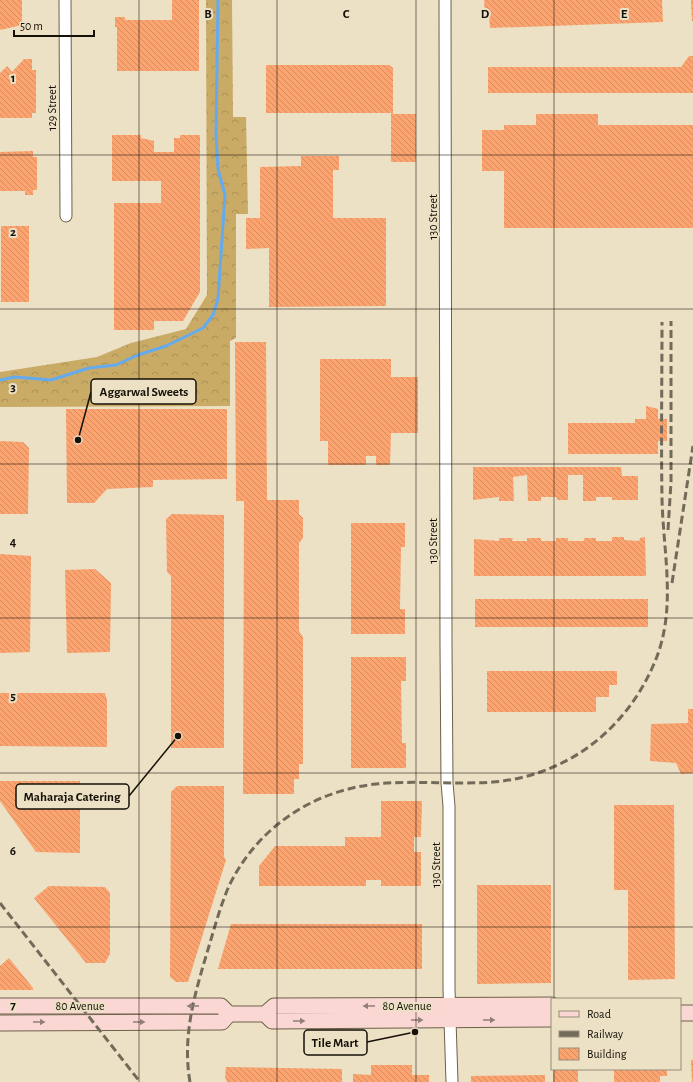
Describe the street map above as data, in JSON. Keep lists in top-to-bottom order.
{
  "streets": {
    "main road": ["80 Avenue"],
    "street": ["129 Street", "130 Street"]
  },
  "crossings": [
    ["130 Street", "80 Avenue"]
  ],
  "places": ["Aggarwal Sweets", "Maharaja Catering", "Tile Mart"],
  "legend": ["Road", "Railway", "Building"],
  "scale_bar": "50 m",
  "grid": {
    "columns": [
      "B",
      "C",
      "D",
      "E"
    ],
    "rows": [
      "1",
      "2",
      "3",
      "4",
      "5",
      "6",
      "7"
    ]
  }
}
